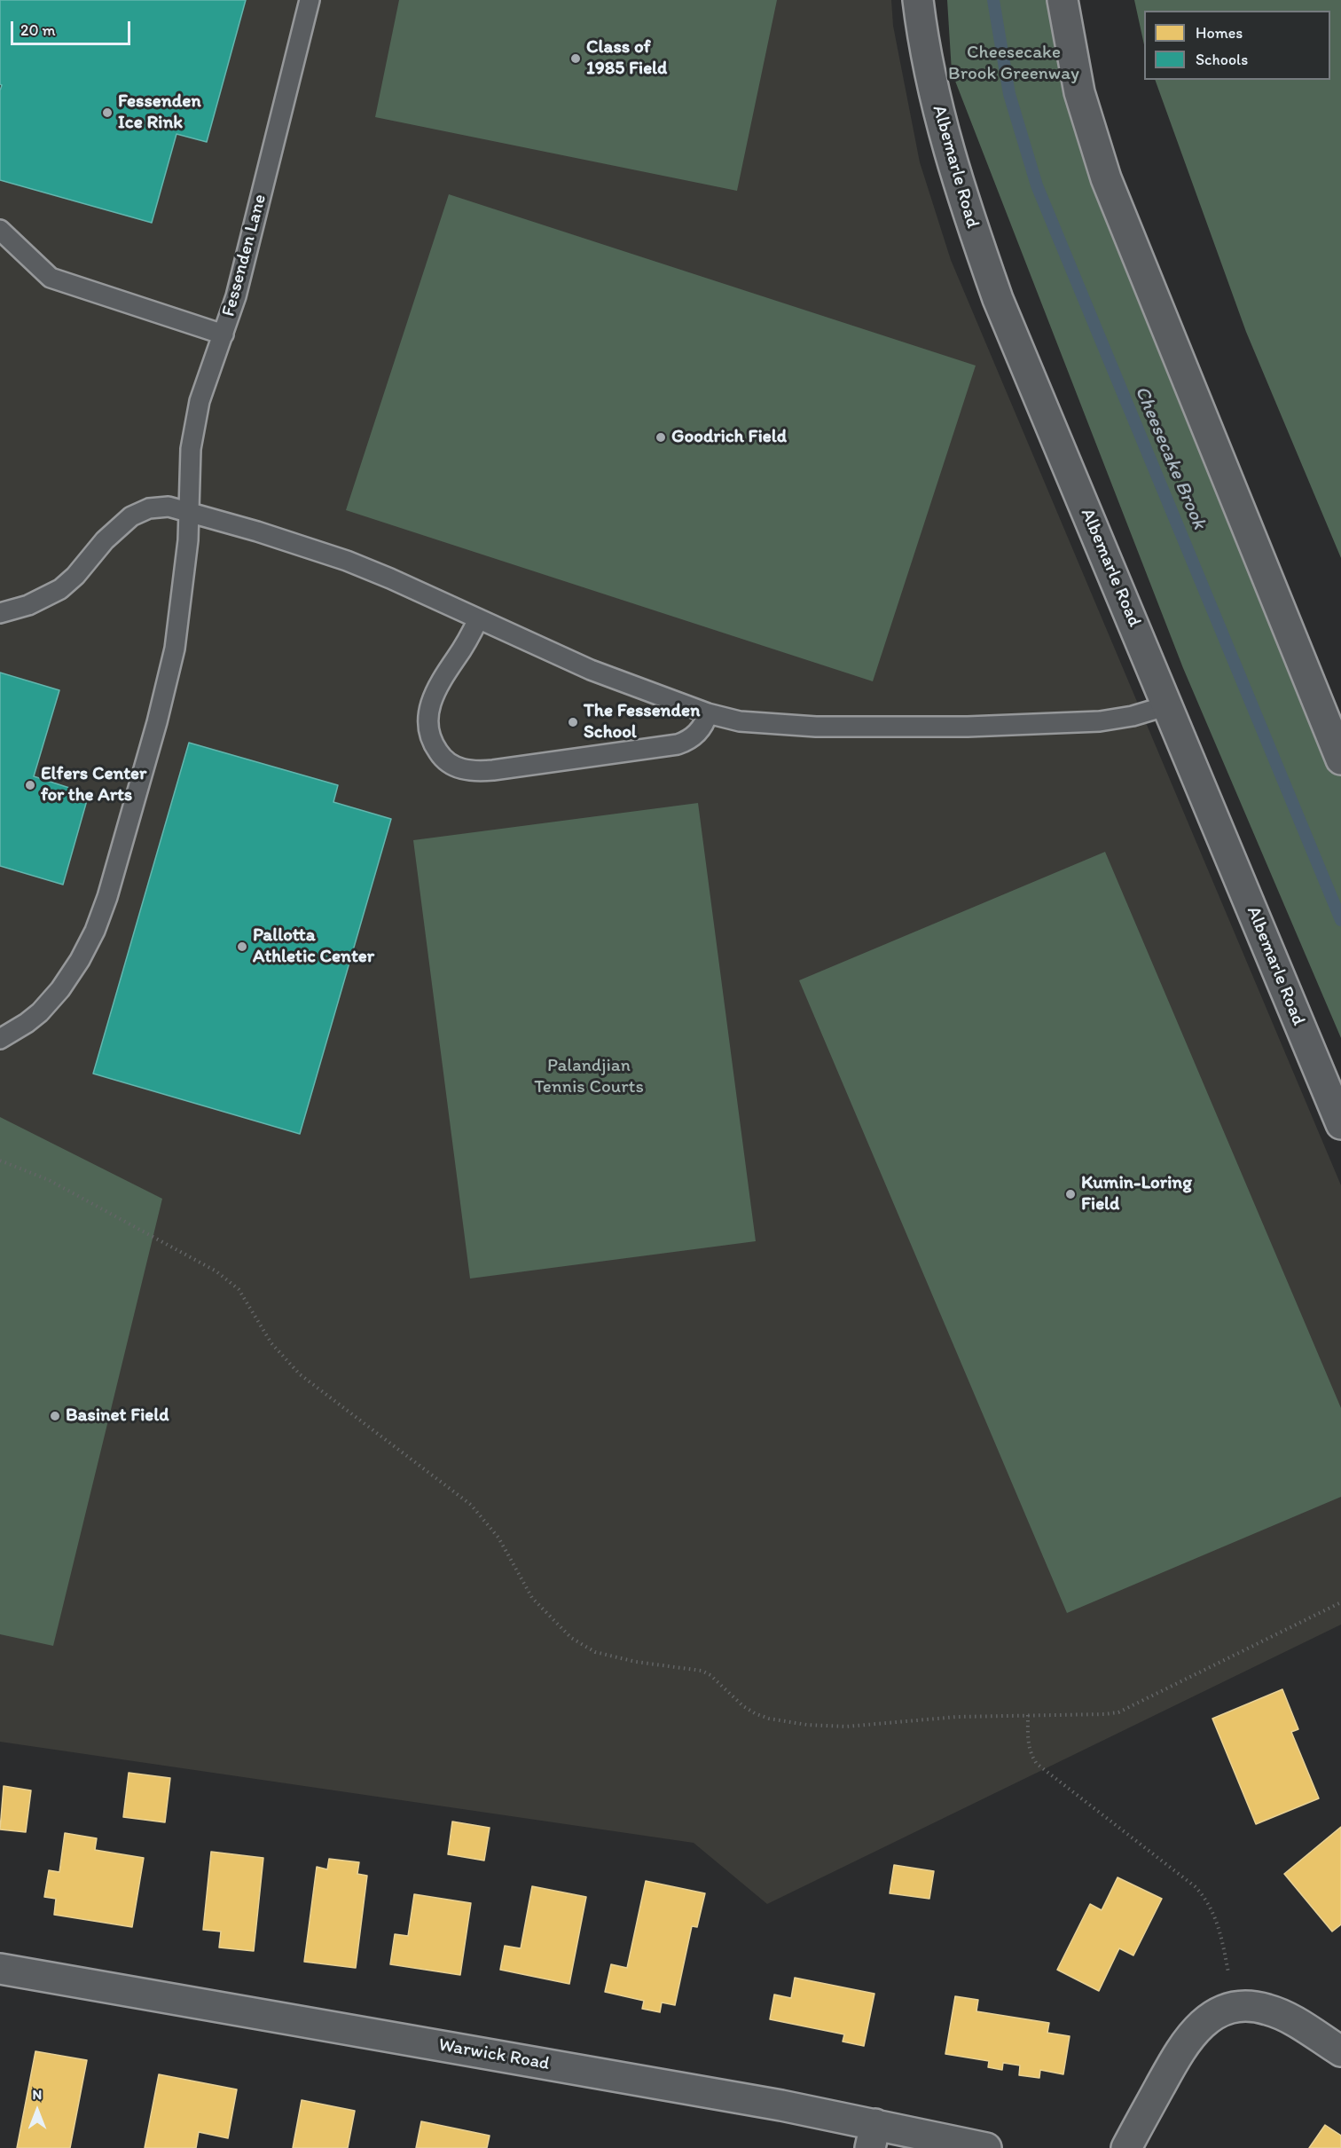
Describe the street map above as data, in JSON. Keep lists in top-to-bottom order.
{
  "streets": {
    "street": ["Albemarle Road", "Warwick Road"],
    "lane": ["Fessenden Lane"]
  },
  "water": ["Cheesecake Brook"],
  "parks": ["Cheesecake Brook Greenway", "Palandjian Tennis Courts"],
  "places": [
    "Class of 1985 Field",
    "Fessenden Ice Rink",
    "Goodrich Field",
    "The Fessenden School",
    "Elfers Center for the Arts",
    "Pallotta Athletic Center",
    "Kumin-Loring Field",
    "Basinet Field"
  ],
  "legend": ["Homes", "Schools"],
  "scale_bar": "20 m",
  "north": "top"
}
